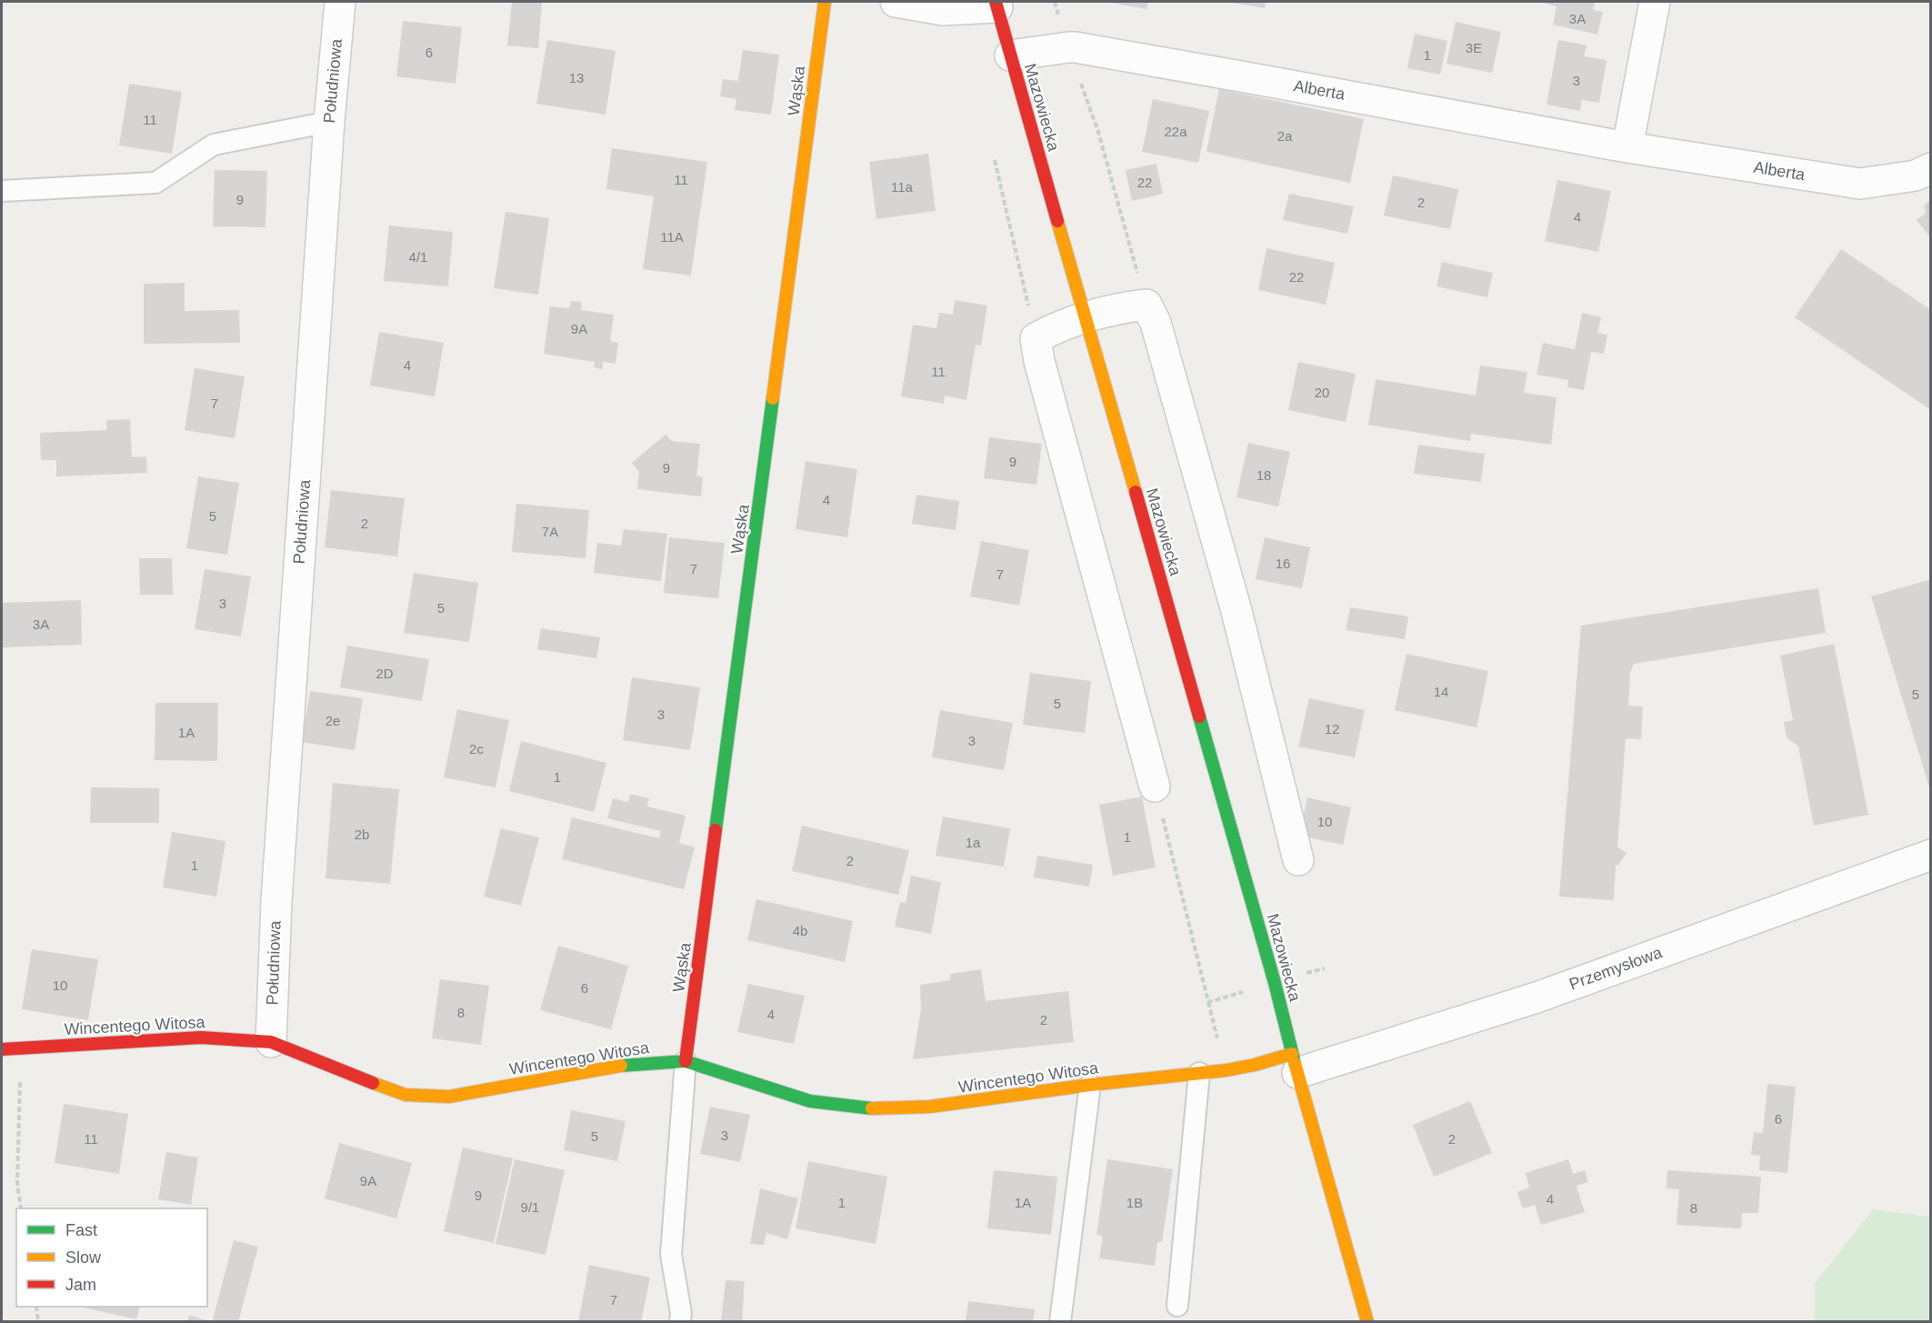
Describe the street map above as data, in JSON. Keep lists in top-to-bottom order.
{
  "streets": {
    "street": [
      "Południowa",
      "Alberta",
      "Wąska",
      "Mazowiecka",
      "Przemysłowa",
      "Wincentego Witosa"
    ]
  },
  "crossings": [
    ["Południowa", "Wincentego Witosa"],
    ["Alberta", "Mazowiecka"],
    ["Wąska", "Wincentego Witosa"],
    ["Mazowiecka", "Przemysłowa"],
    ["Mazowiecka", "Wincentego Witosa"],
    ["Przemysłowa", "Wincentego Witosa"]
  ],
  "house_numbers": [
    "3A",
    "3E",
    "6",
    "1",
    "13",
    "3",
    "11",
    "22a",
    "2a",
    "11",
    "22",
    "11a",
    "9",
    "2",
    "4",
    "11A",
    "4/1",
    "22",
    "9A",
    "4",
    "11",
    "20",
    "7",
    "9",
    "9",
    "18",
    "4",
    "5",
    "2",
    "7A",
    "16",
    "7",
    "7",
    "3",
    "5",
    "3A",
    "2D",
    "14",
    "5",
    "5",
    "3",
    "2e",
    "12",
    "1A",
    "3",
    "2c",
    "1",
    "10",
    "2b",
    "1",
    "1a",
    "2",
    "1",
    "4b",
    "10",
    "6",
    "8",
    "4",
    "2",
    "6",
    "3",
    "5",
    "11",
    "2",
    "9A",
    "9",
    "4",
    "1",
    "1A",
    "1B",
    "9/1",
    "8",
    "7"
  ],
  "legend": ["Fast", "Slow", "Jam"]
}
